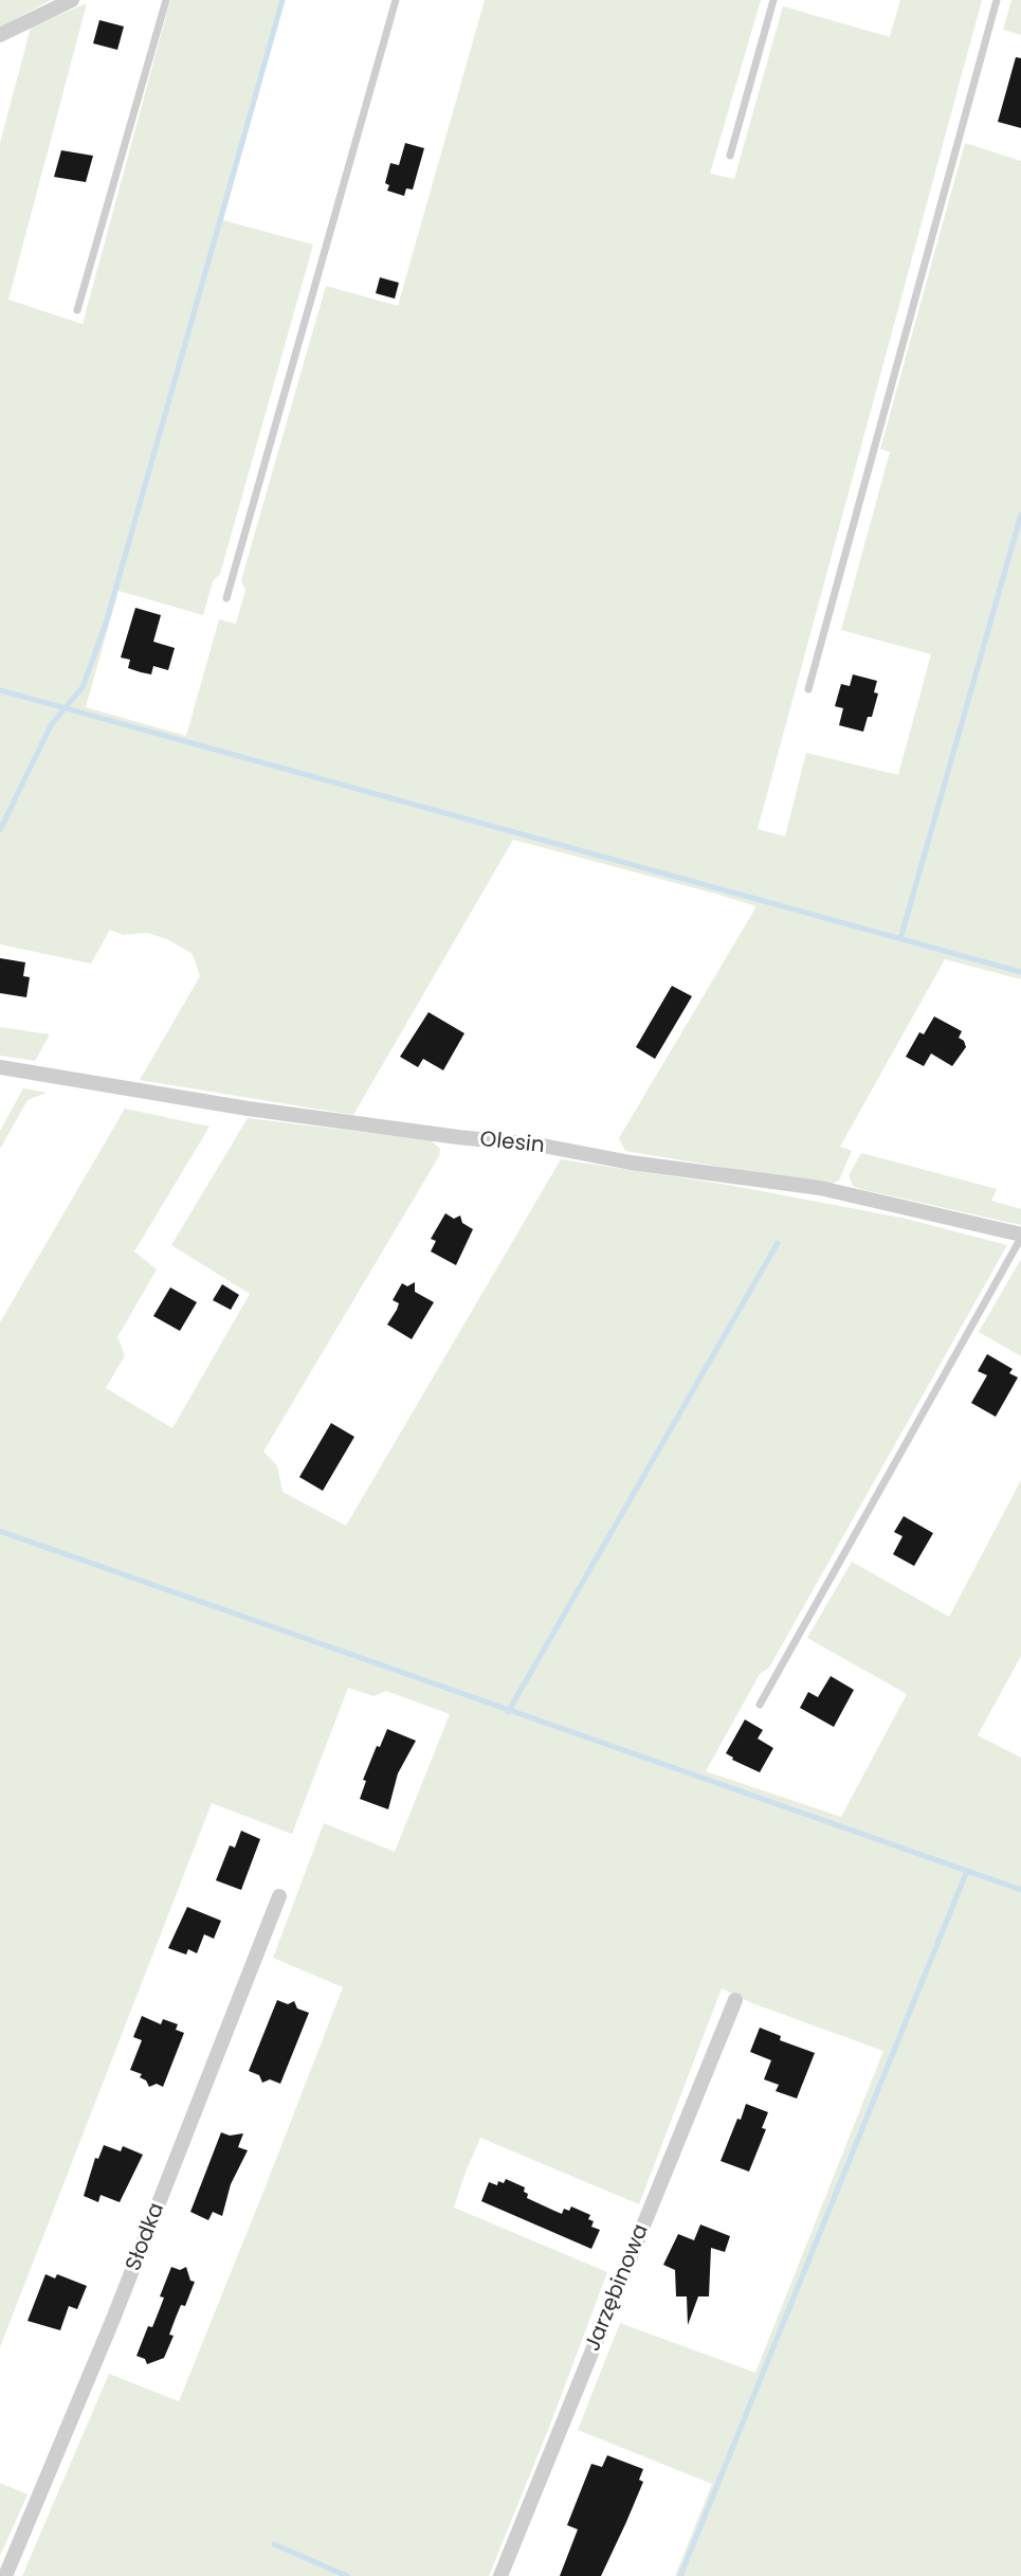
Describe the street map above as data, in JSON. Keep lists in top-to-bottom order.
{
  "streets": {
    "street": ["Olesin", "Słodka", "Jarzębinowa"]
  }
}
